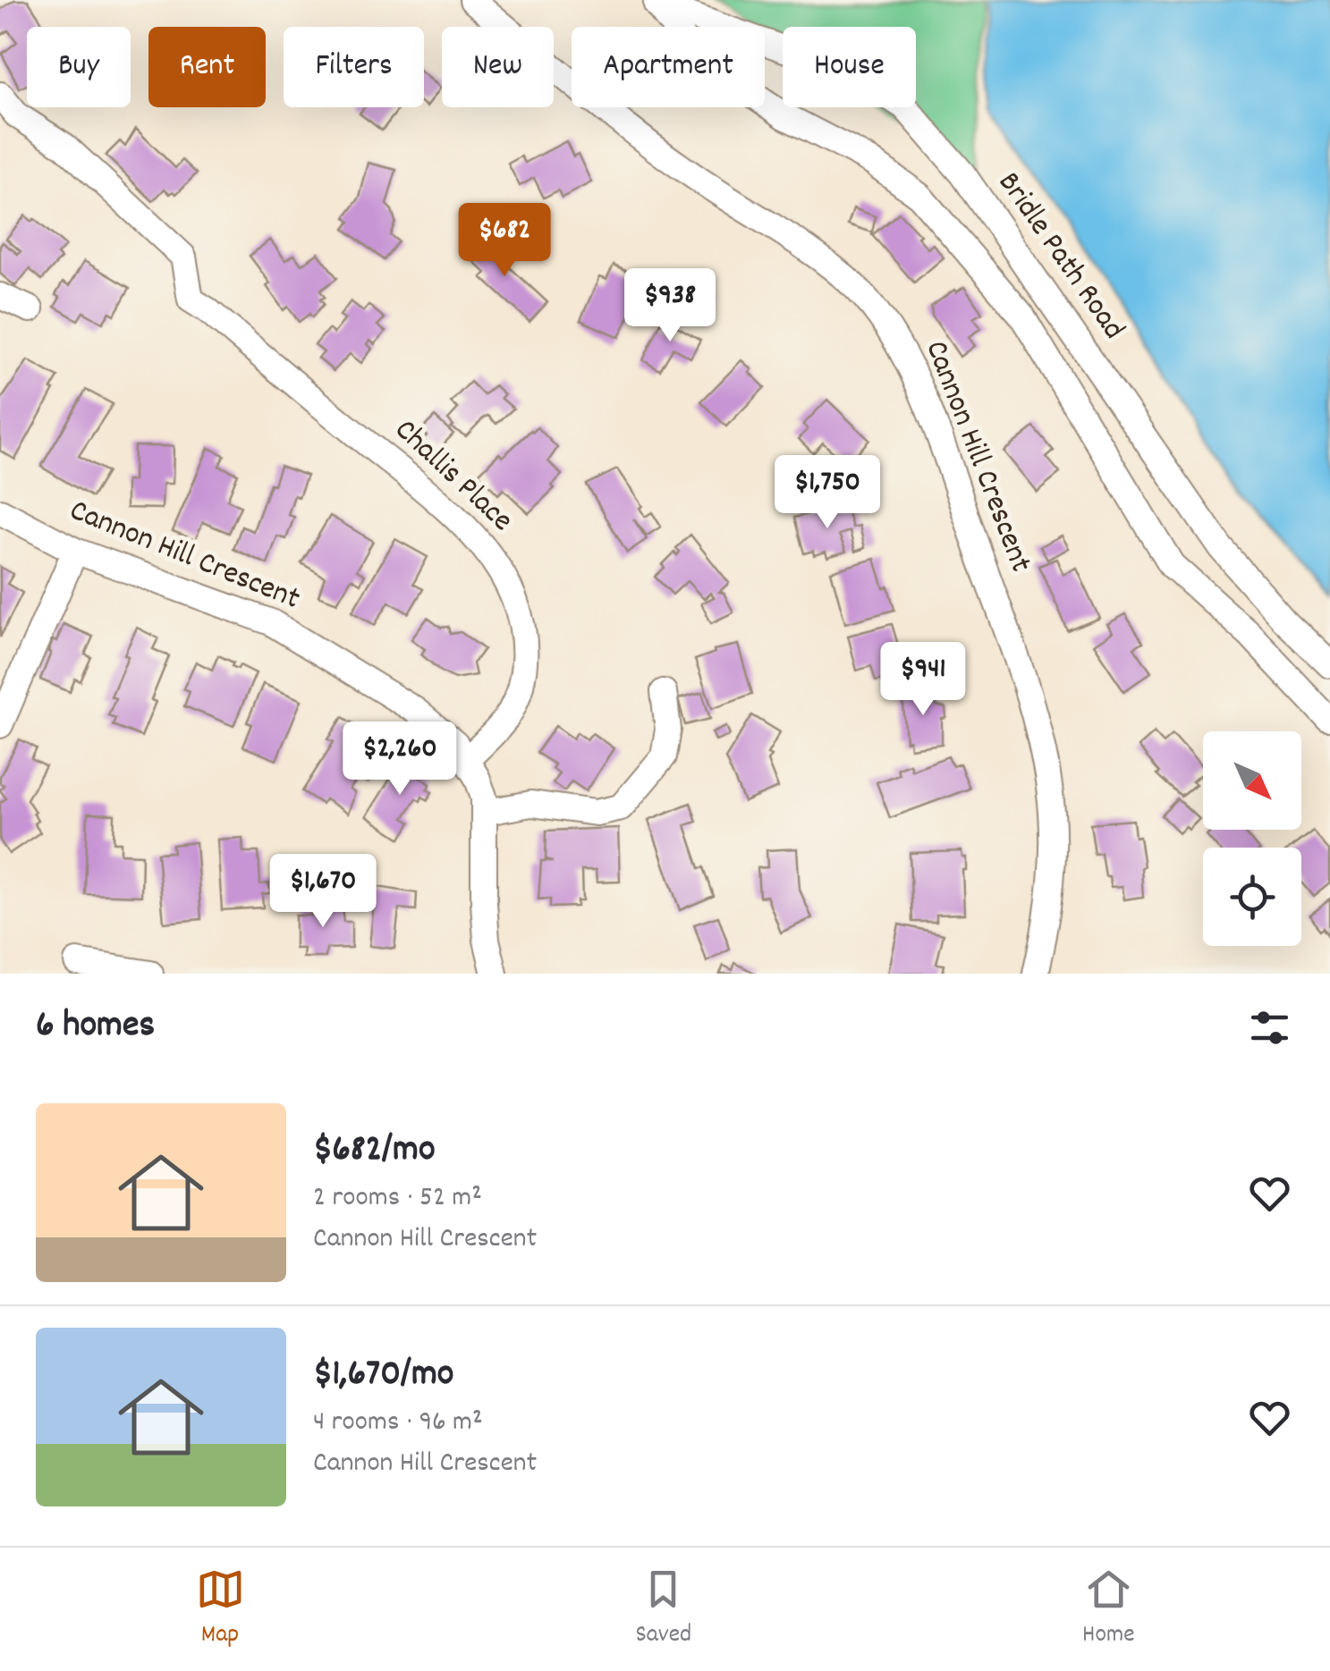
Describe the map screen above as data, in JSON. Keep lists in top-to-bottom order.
{
  "streets": {
    "street": ["Bridle Path Road", "Cannon Hill Crescent", "Challis Place"]
  },
  "crossings": [
    ["Cannon Hill Crescent", "Challis Place"]
  ],
  "north": "bottom right",
  "page": {
    "chip": [
      "Buy",
      "Rent",
      "Filters",
      "New",
      "Apartment",
      "House"
    ],
    "price": [
      "$682",
      "$938",
      "$1,750",
      "$941",
      "$2,260",
      "$1,670"
    ],
    "heading": "6 homes",
    "list": [
      {
        "name": "$682/mo",
        "note": "2 rooms · 52 m² · Cannon Hill Crescent"
      },
      {
        "name": "$1,670/mo",
        "note": "4 rooms · 96 m² · Cannon Hill Crescent"
      }
    ],
    "tabs": ["Map", "Saved", "Home"]
  }
}
